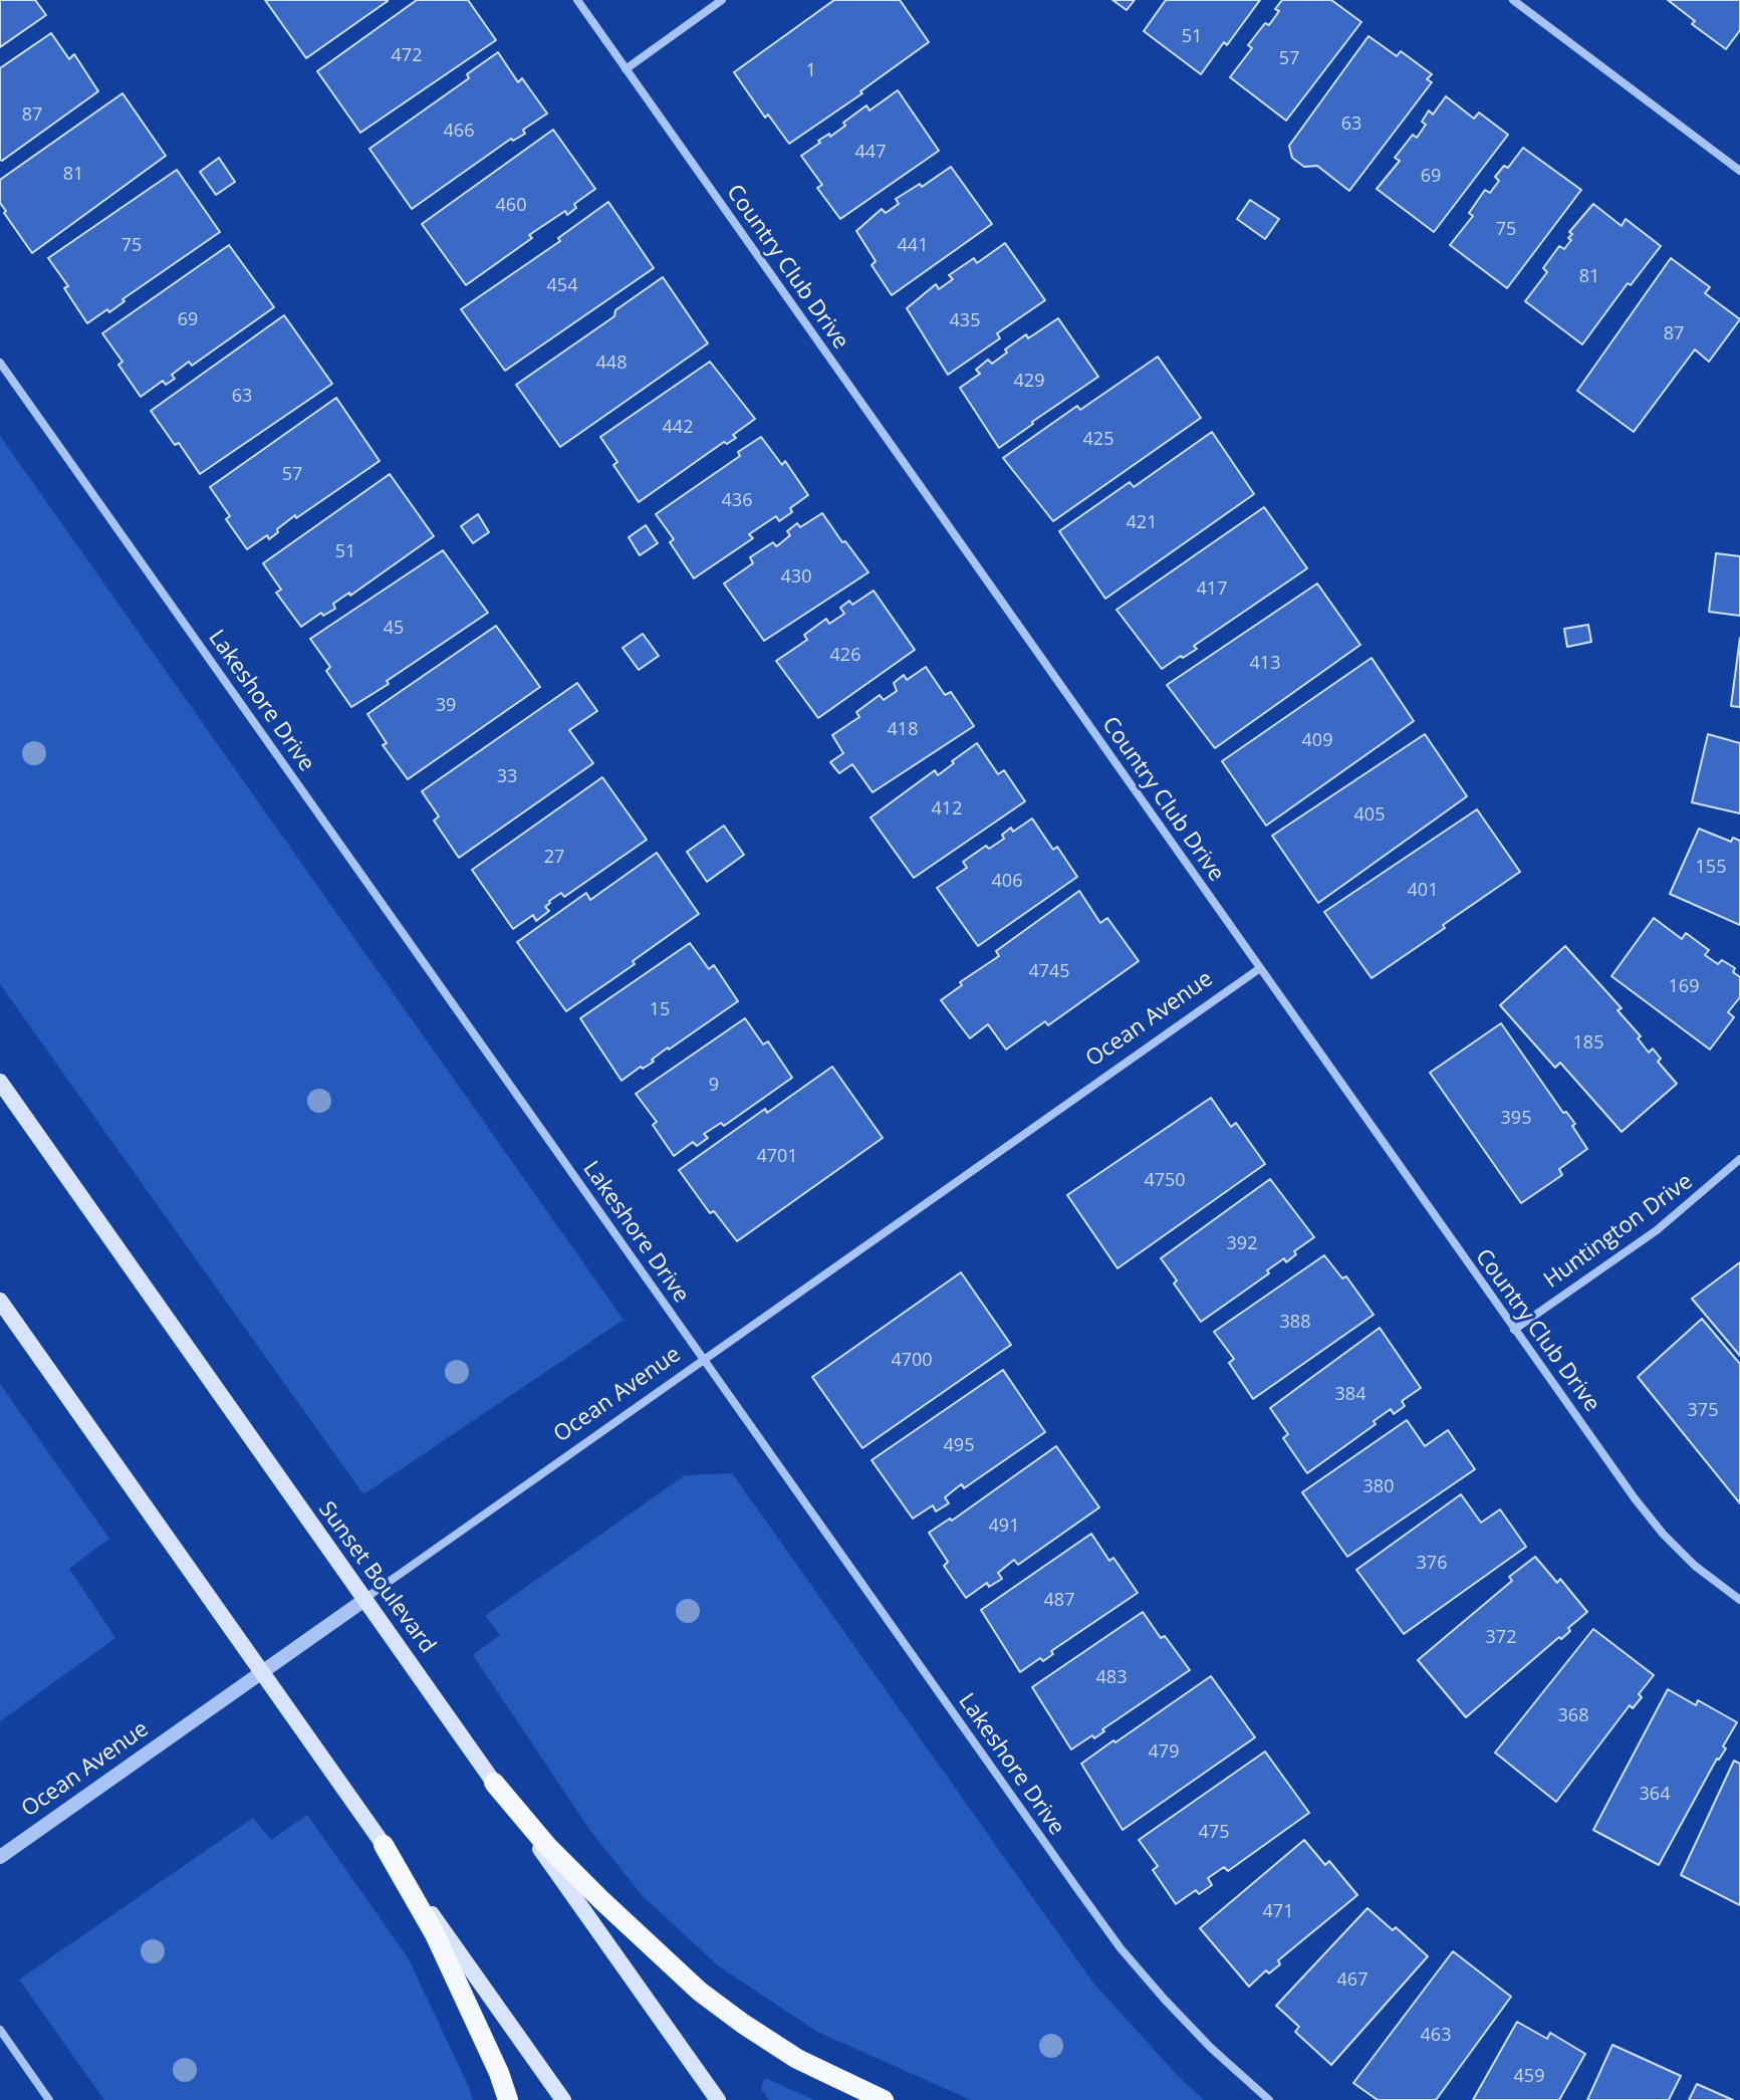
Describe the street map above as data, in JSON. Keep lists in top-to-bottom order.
{
  "streets": {
    "main road": ["Sunset Boulevard"],
    "street": [
      "Country Club Drive",
      "Lakeshore Drive",
      "Ocean Avenue",
      "Huntington Drive"
    ]
  },
  "crossings": [
    ["Country Club Drive", "Ocean Avenue"],
    ["Country Club Drive", "Huntington Drive"],
    ["Lakeshore Drive", "Ocean Avenue"],
    ["Ocean Avenue", "Sunset Boulevard"]
  ],
  "house_numbers": [
    "51",
    "472",
    "57",
    "1",
    "87",
    "63",
    "466",
    "447",
    "81",
    "69",
    "460",
    "75",
    "75",
    "441",
    "81",
    "454",
    "69",
    "435",
    "87",
    "448",
    "429",
    "63",
    "442",
    "425",
    "57",
    "436",
    "421",
    "51",
    "430",
    "417",
    "45",
    "426",
    "413",
    "39",
    "418",
    "409",
    "33",
    "412",
    "405",
    "27",
    "155",
    "406",
    "401",
    "4745",
    "169",
    "15",
    "185",
    "9",
    "395",
    "4701",
    "4750",
    "392",
    "388",
    "4700",
    "384",
    "375",
    "495",
    "380",
    "491",
    "376",
    "487",
    "372",
    "483",
    "368",
    "479",
    "364",
    "475",
    "471",
    "467",
    "463",
    "459"
  ]
}
